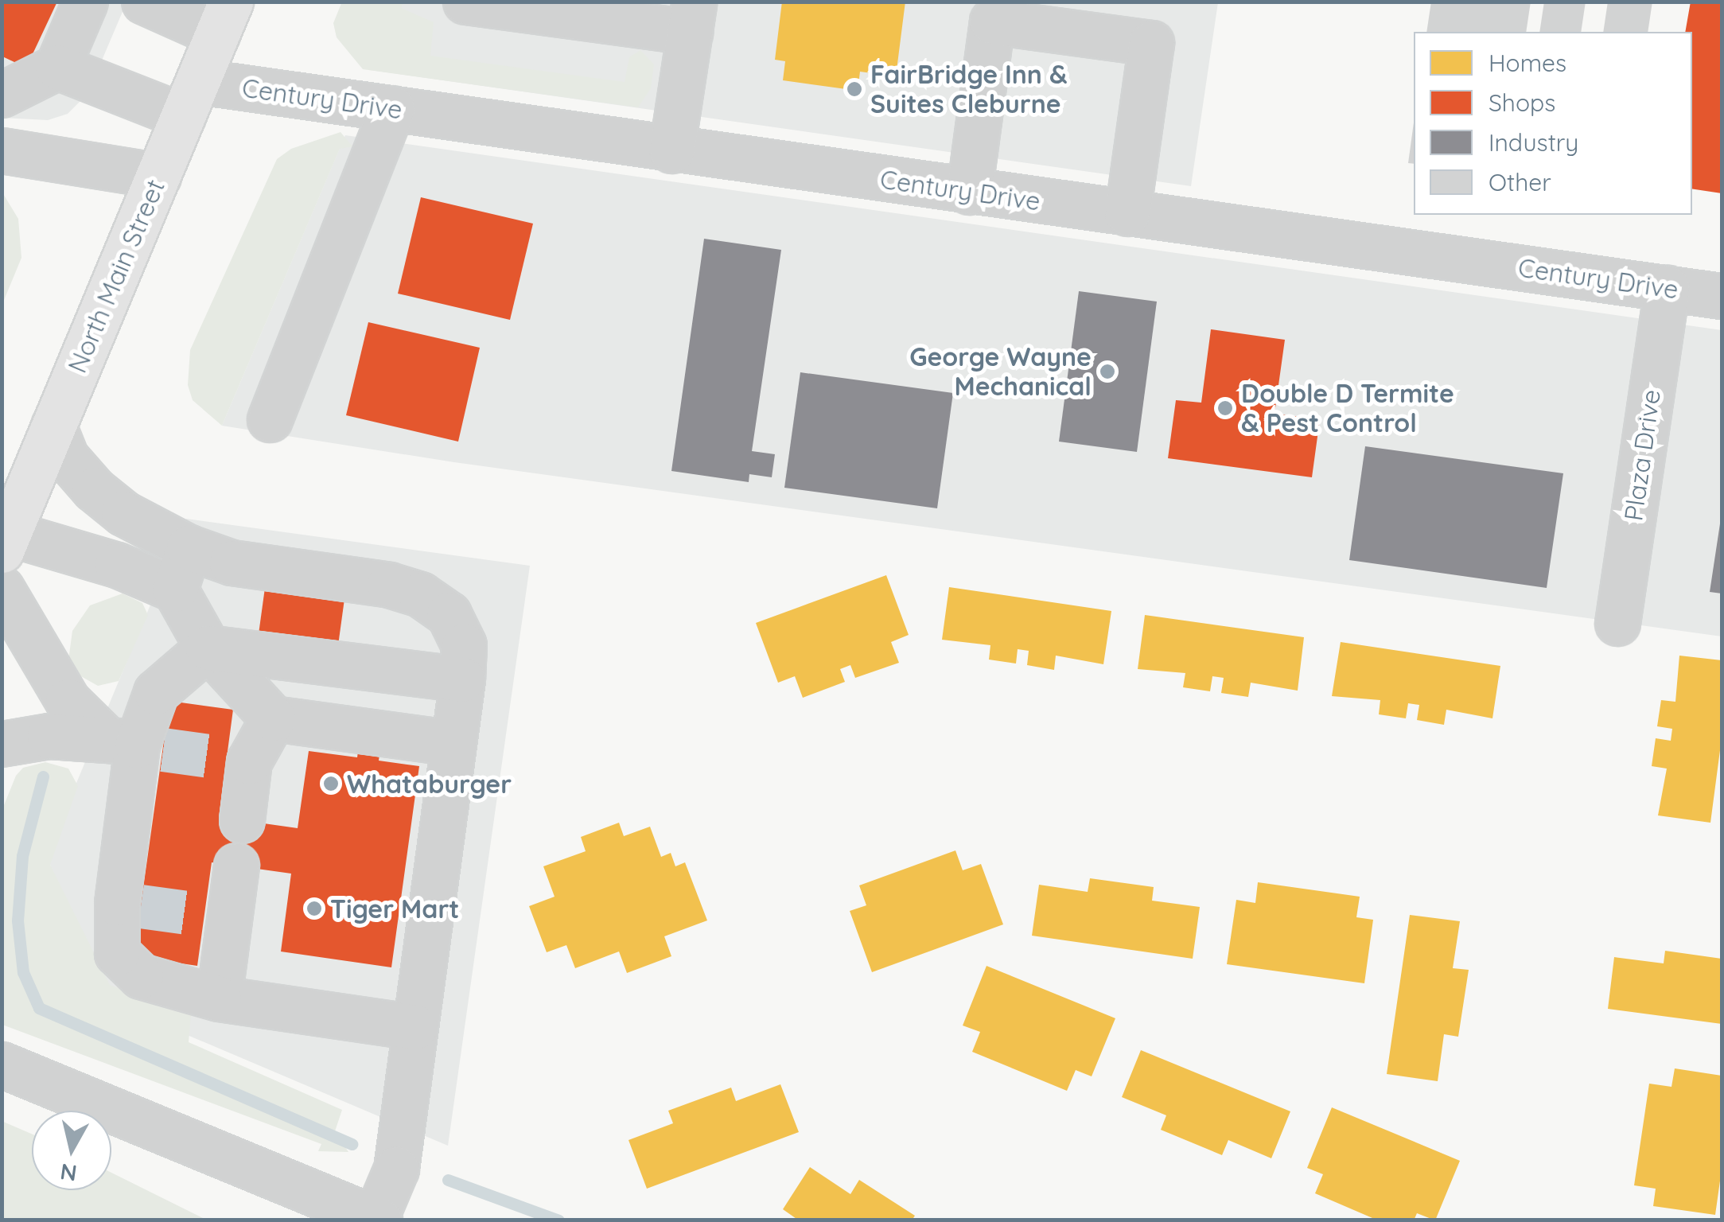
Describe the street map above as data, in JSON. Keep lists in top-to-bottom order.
{
  "streets": {
    "main road": ["North Main Street"],
    "street": ["Century Drive", "Plaza Drive"]
  },
  "crossings": [
    ["Century Drive", "North Main Street"],
    ["Century Drive", "Plaza Drive"]
  ],
  "places": [
    "FairBridge Inn & Suites Cleburne",
    "George Wayne Mechanical",
    "Double D Termite & Pest Control",
    "Whataburger",
    "Tiger Mart"
  ],
  "legend": [
    "Homes",
    "Shops",
    "Industry",
    "Other"
  ],
  "north": "bottom"
}
